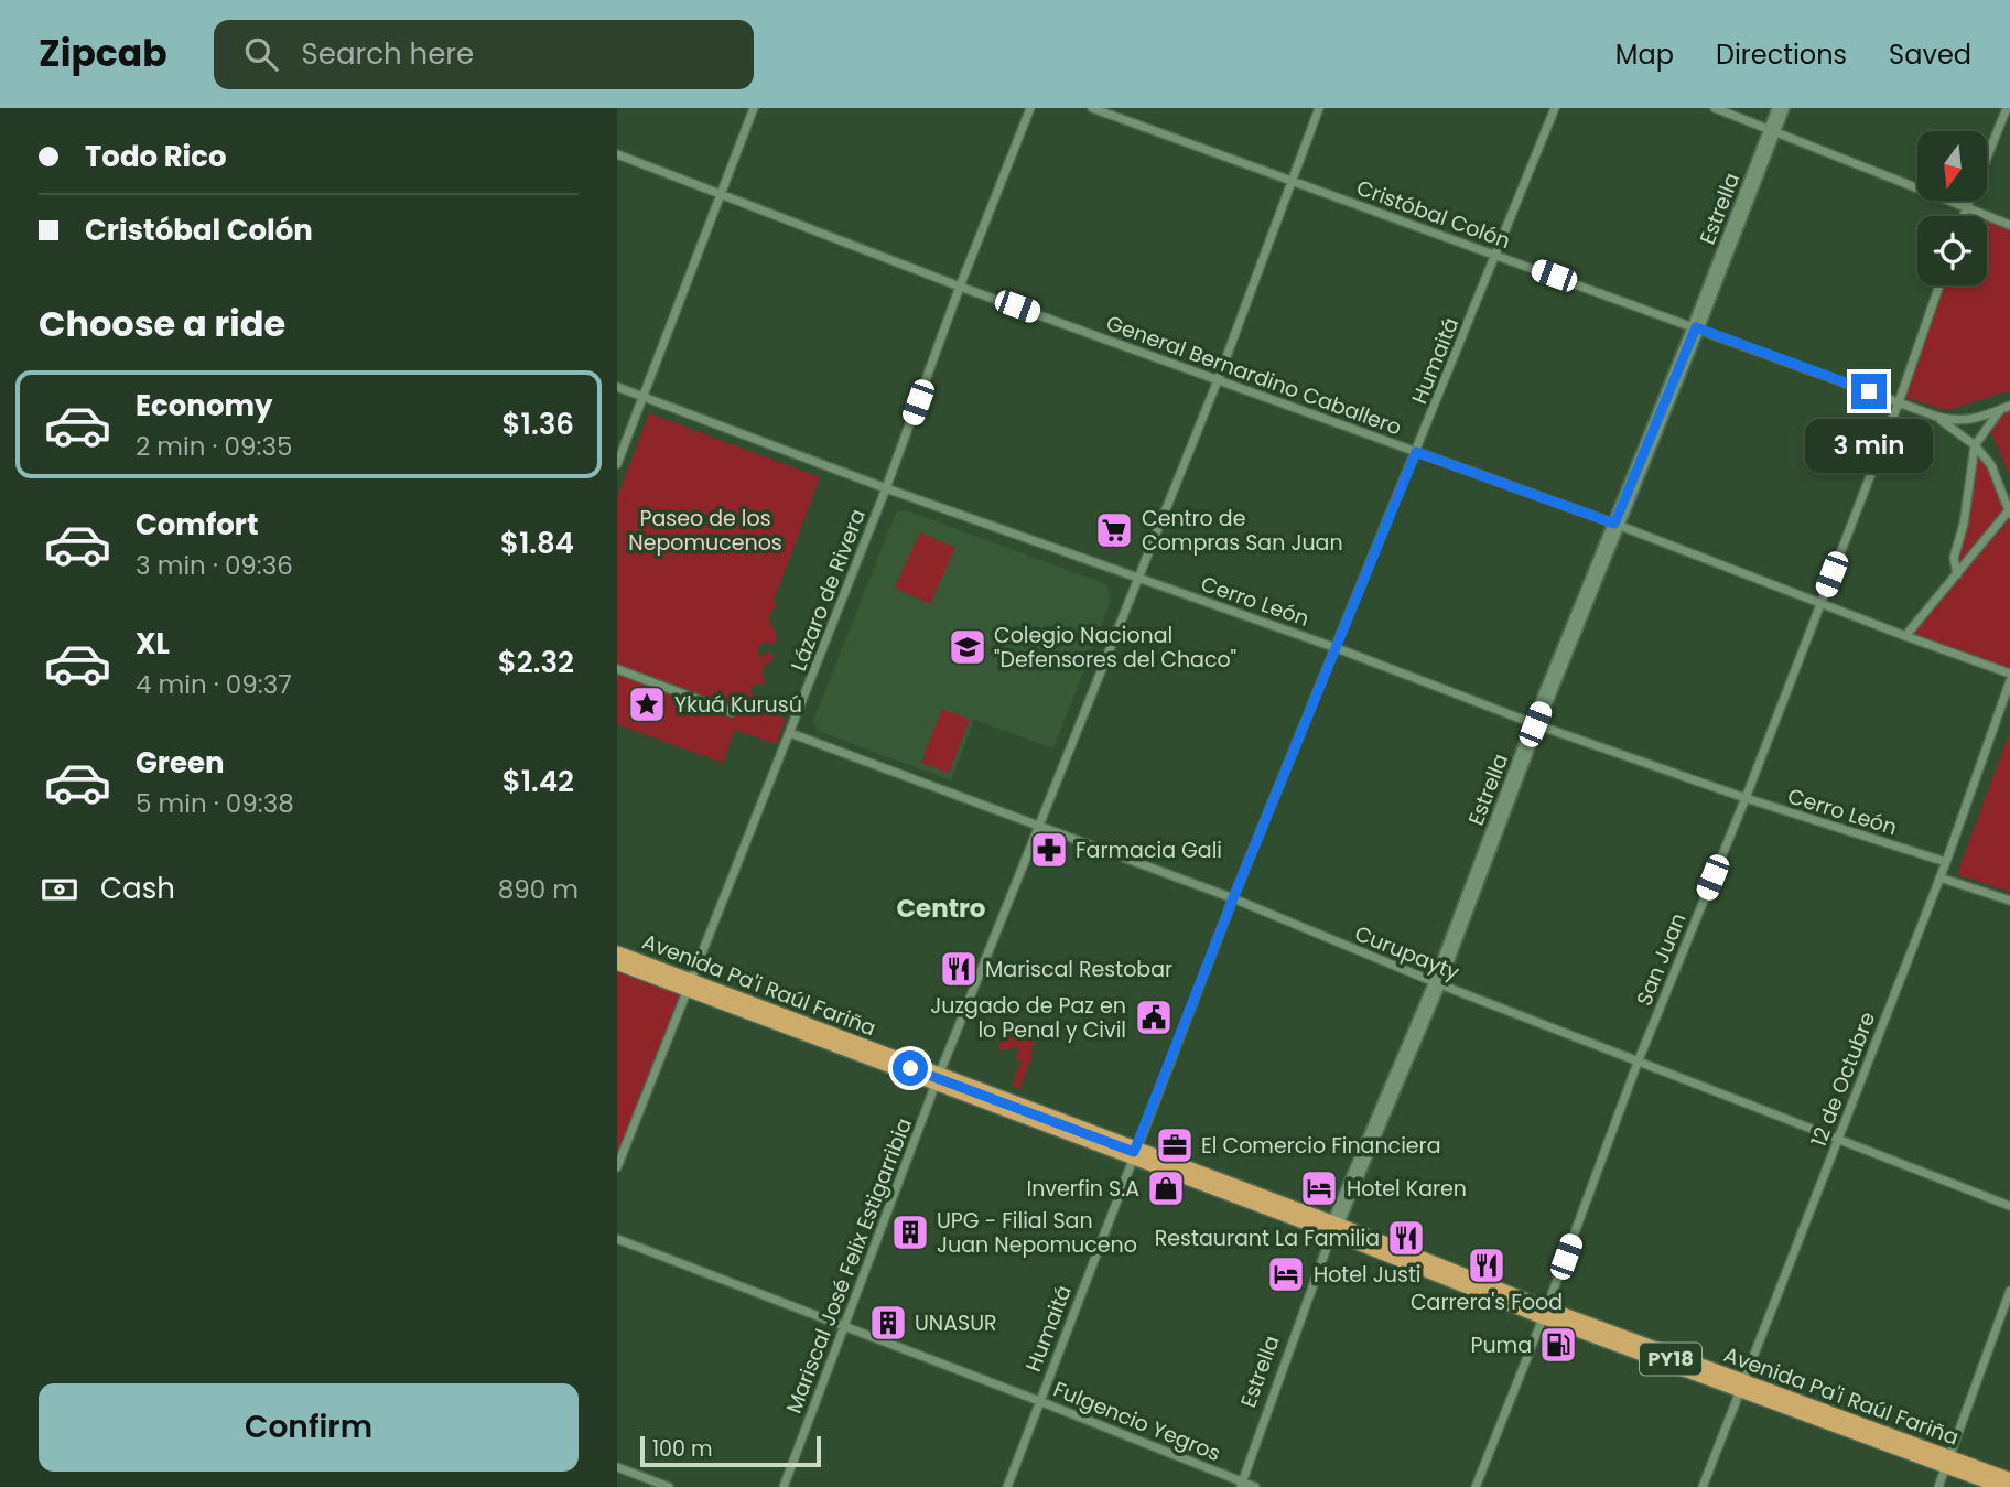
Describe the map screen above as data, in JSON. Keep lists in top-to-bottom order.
{
  "streets": {
    "highway": ["Avenida Pa'i Raúl Fariña", "PY18"],
    "main road": ["Estrella"],
    "street": [
      "Cristóbal Colón",
      "Humaitá",
      "General Bernardino Caballero",
      "Lázaro de Rivera",
      "Cerro León",
      "Curupayty",
      "San Juan",
      "12 de Octubre",
      "Mariscal José Felix Estigarribia",
      "Fulgencio Yegros"
    ]
  },
  "crossings": [
    ["Estrella", "Cristóbal Colón"],
    ["Estrella", "General Bernardino Caballero"],
    ["Estrella", "Cerro León"],
    ["Estrella", "Curupayty"],
    ["Estrella", "Avenida Pa'i Raúl Fariña"],
    ["Estrella", "Fulgencio Yegros"],
    ["Cristóbal Colón", "Humaitá"],
    ["Cristóbal Colón", "San Juan"],
    ["Cristóbal Colón", "Mariscal José Felix Estigarribia"],
    ["Humaitá", "General Bernardino Caballero"],
    ["Humaitá", "Cerro León"],
    ["Humaitá", "Curupayty"],
    ["Humaitá", "Avenida Pa'i Raúl Fariña"],
    ["Humaitá", "Fulgencio Yegros"],
    ["General Bernardino Caballero", "Lázaro de Rivera"],
    ["General Bernardino Caballero", "San Juan"],
    ["General Bernardino Caballero", "Mariscal José Felix Estigarribia"],
    ["Lázaro de Rivera", "Cerro León"],
    ["Lázaro de Rivera", "Curupayty"],
    ["Lázaro de Rivera", "Avenida Pa'i Raúl Fariña"],
    ["Cerro León", "San Juan"],
    ["Cerro León", "12 de Octubre"],
    ["Cerro León", "Mariscal José Felix Estigarribia"],
    ["Curupayty", "San Juan"],
    ["Curupayty", "12 de Octubre"],
    ["Curupayty", "Mariscal José Felix Estigarribia"],
    ["San Juan", "Avenida Pa'i Raúl Fariña"],
    ["Avenida Pa'i Raúl Fariña", "12 de Octubre"],
    ["Avenida Pa'i Raúl Fariña", "Mariscal José Felix Estigarribia"],
    ["Mariscal José Felix Estigarribia", "Fulgencio Yegros"]
  ],
  "districts": ["Centro"],
  "parks": ["Paseo de los Nepomucenos"],
  "places": {
    "supermarket": ["Centro de Compras San Juan"],
    "school or university": ["Colegio Nacional \"Defensores del Chaco\""],
    "place": ["Ykuá Kurusú"],
    "pharmacy": ["Farmacia Gali"],
    "restaurant": ["Mariscal Restobar", "Restaurant La Familia", "Carrera's Food"],
    "public building": ["Juzgado de Paz en lo Penal y Civil"],
    "office": ["El Comercio Financiera"],
    "shop": ["Inverfin S.A"],
    "hotel": ["Hotel Karen", "Hotel Justi"],
    "building": ["UPG - Filial San Juan Nepomuceno", "UNASUR"],
    "fuel station": ["Puma"]
  },
  "scale_bar": "100 m",
  "north": "bottom",
  "page": {
    "header": "Zipcab",
    "search": "Search here",
    "nav": ["Map", "Directions", "Saved"],
    "banner": ["Todo Rico", "Cristóbal Colón"],
    "heading": "Choose a ride",
    "list": [
      {
        "name": "Economy",
        "note": "2 min · 09:35",
        "value": "$1.36"
      },
      {
        "name": "Comfort",
        "note": "3 min · 09:36",
        "value": "$1.84"
      },
      {
        "name": "XL",
        "note": "4 min · 09:37",
        "value": "$2.32"
      },
      {
        "name": "Green",
        "note": "5 min · 09:38",
        "value": "$1.42"
      }
    ],
    "bubble": "3 min",
    "pay": ["Cash", "890 m"],
    "buttons": "Confirm",
    "scale": "100 m"
  }
}
